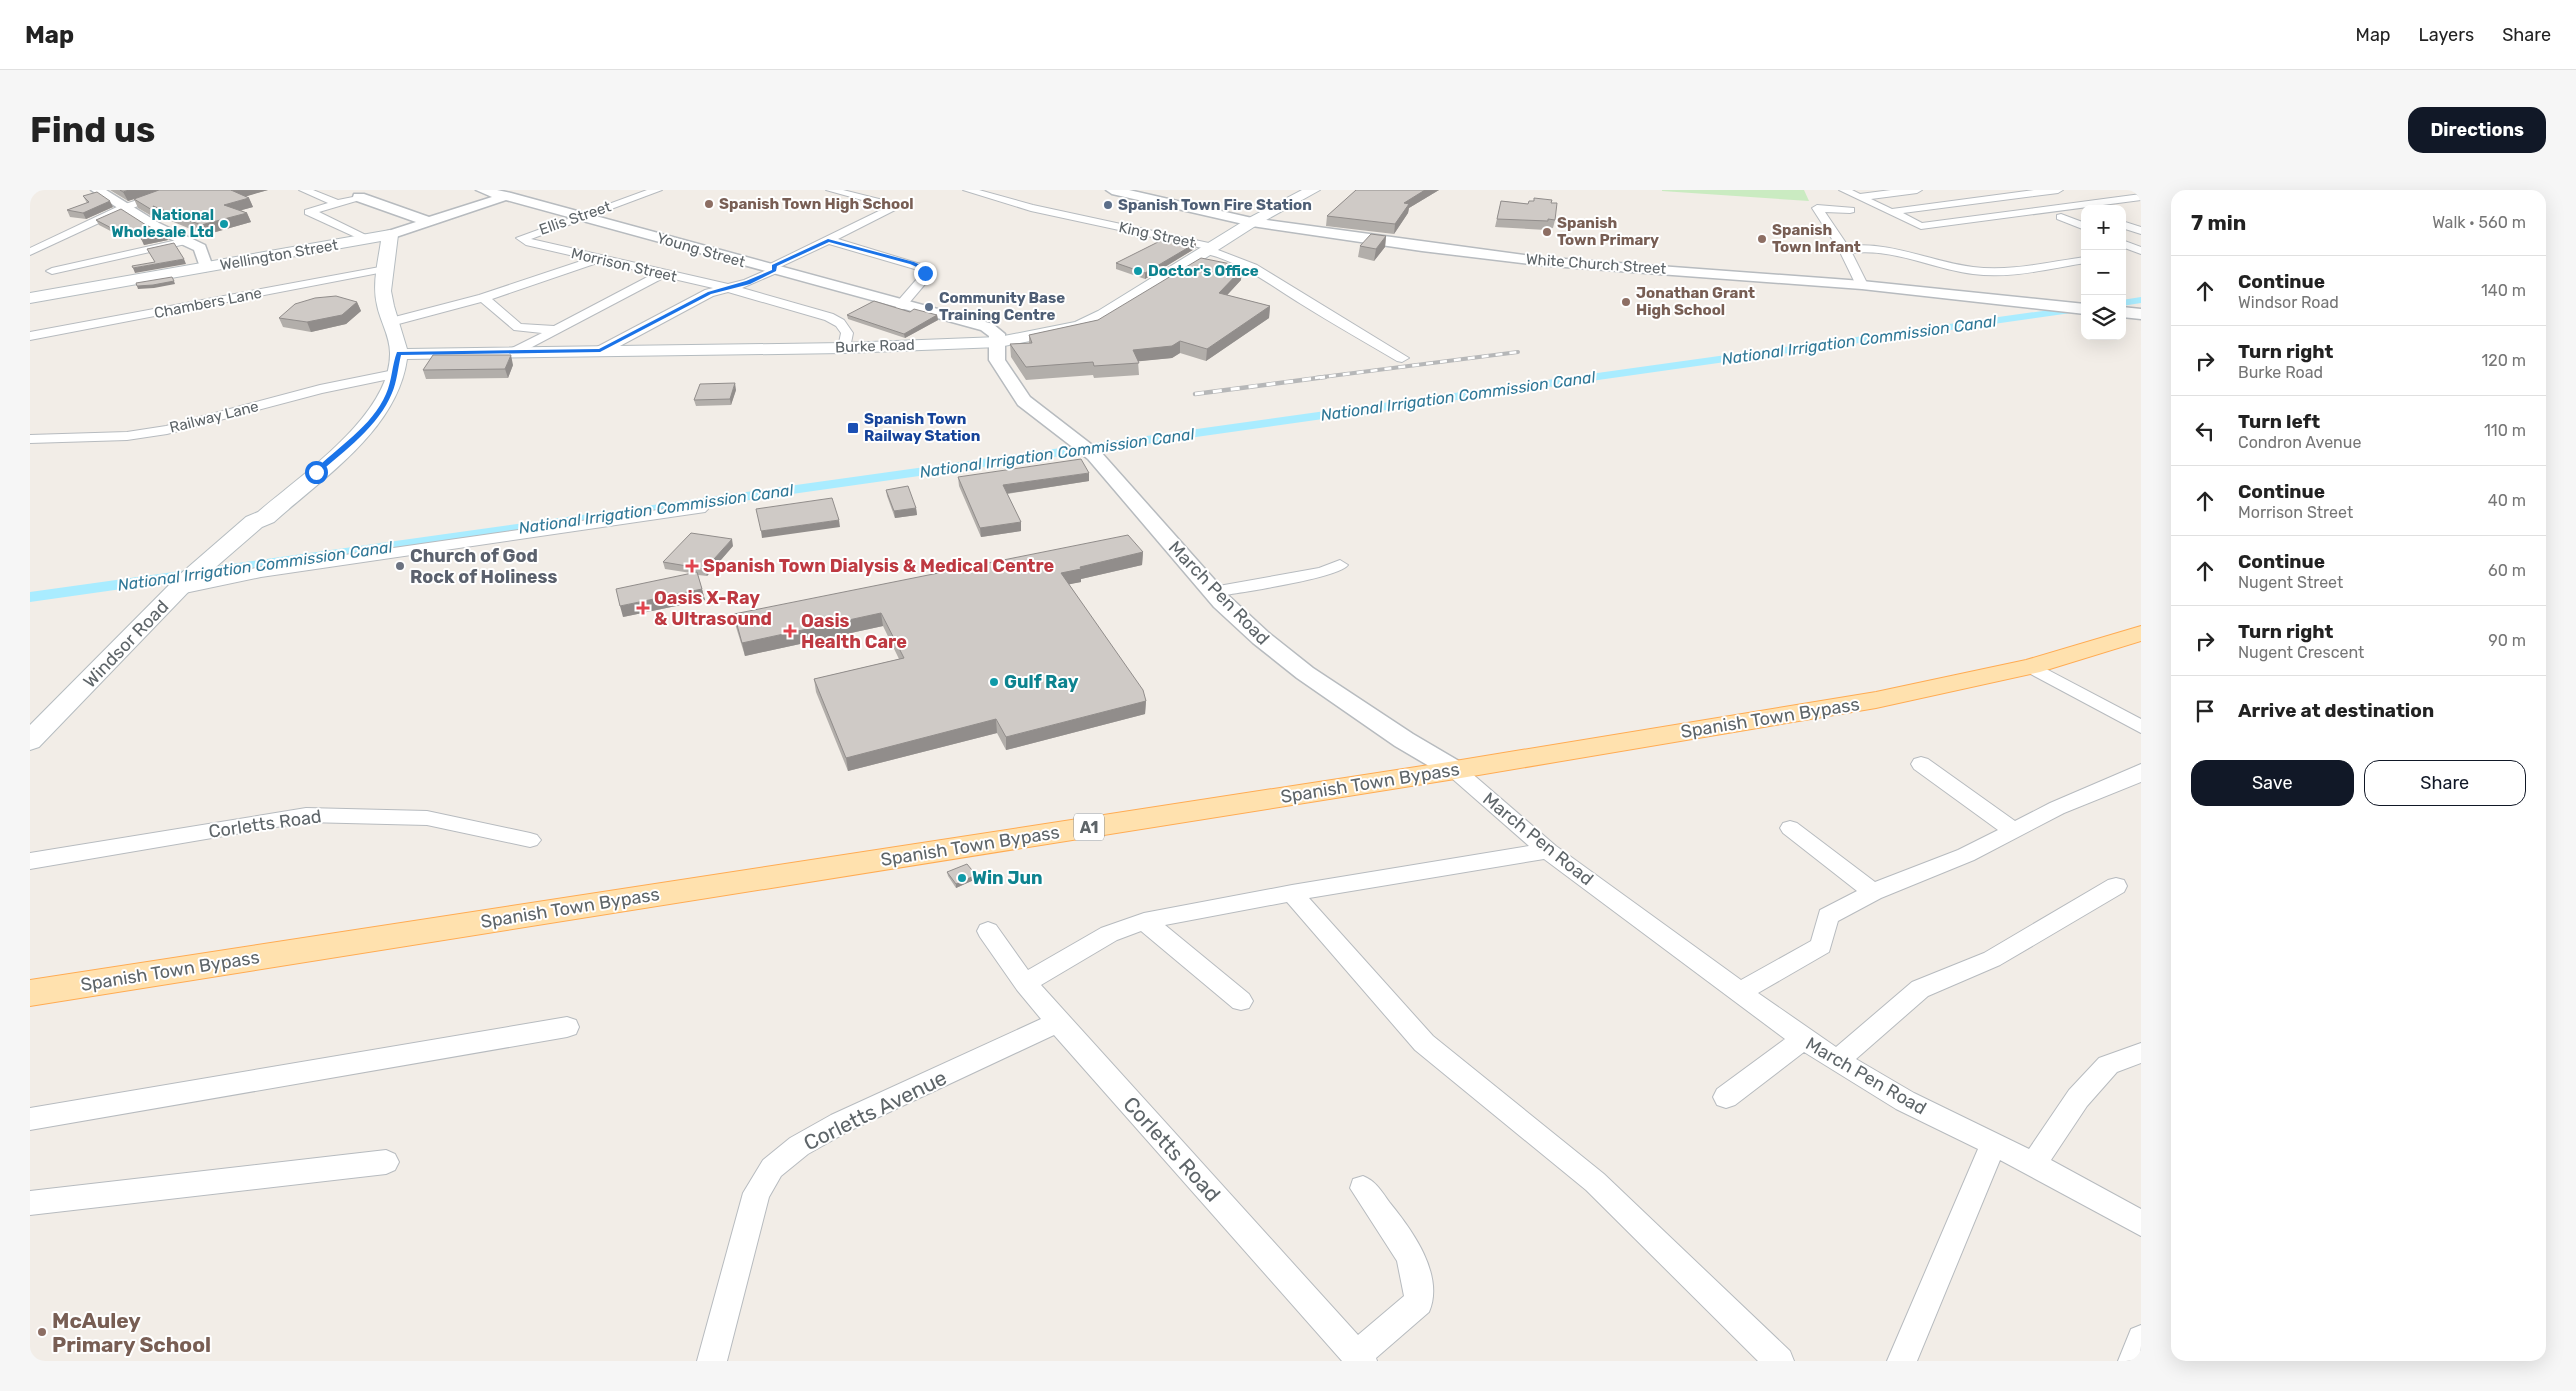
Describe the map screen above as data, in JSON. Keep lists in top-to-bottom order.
{
  "streets": {
    "main road": [
      "Wellington Street",
      "Burke Road",
      "Windsor Road",
      "Spanish Town Bypass",
      "A1"
    ],
    "street": [
      "Ellis Street",
      "King Street",
      "Young Street",
      "White Church Street",
      "Morrison Street",
      "Chambers Lane",
      "Railway Lane",
      "March Pen Road",
      "Corletts Road",
      "Corletts Avenue"
    ]
  },
  "crossings": [
    ["Ellis Street", "Young Street"],
    ["Ellis Street", "Morrison Street"],
    ["King Street", "Burke Road"],
    ["Young Street", "Wellington Street"],
    ["Young Street", "Morrison Street"],
    ["Young Street", "Burke Road"],
    ["Young Street", "March Pen Road"],
    ["White Church Street", "Burke Road"],
    ["Morrison Street", "Burke Road"],
    ["Burke Road", "March Pen Road"],
    ["Burke Road", "Windsor Road"],
    ["Railway Lane", "Windsor Road"],
    ["March Pen Road", "Spanish Town Bypass"],
    ["Corletts Road", "Corletts Avenue"]
  ],
  "water": ["National Irrigation Commission Canal"],
  "places": {
    "other": [
      "Spanish Town High School",
      "Spanish Town Fire Station",
      "National Wholesale Ltd",
      "Spanish Town Primary",
      "Spanish Town Infant",
      "Doctor's Office",
      "Jonathan Grant High School",
      "Community Base Training Centre",
      "Church of God Rock of Holiness",
      "Gulf Ray",
      "Win Jun",
      "McAuley Primary School"
    ],
    "transit": ["Spanish Town Railway Station"],
    "health": ["Spanish Town Dialysis & Medical Centre", "Oasis X-Ray & Ultrasound", "Oasis Health Care"]
  },
  "page": {
    "header": "Map",
    "nav": ["Map", "Layers", "Share"],
    "buttons": [
      "Directions",
      ["Save", "Share"]
    ],
    "title": "Find us",
    "heading": ["7 min", "Walk · 560 m"],
    "map_buttons": ["+", "−"],
    "list": [
      ["Continue", "Windsor Road", "140 m"],
      ["Turn right", "Burke Road", "120 m"],
      ["Turn left", "Condron Avenue", "110 m"],
      ["Continue", "Morrison Street", "40 m"],
      ["Continue", "Nugent Street", "60 m"],
      ["Turn right", "Nugent Crescent", "90 m"],
      "Arrive at destination"
    ]
  }
}
